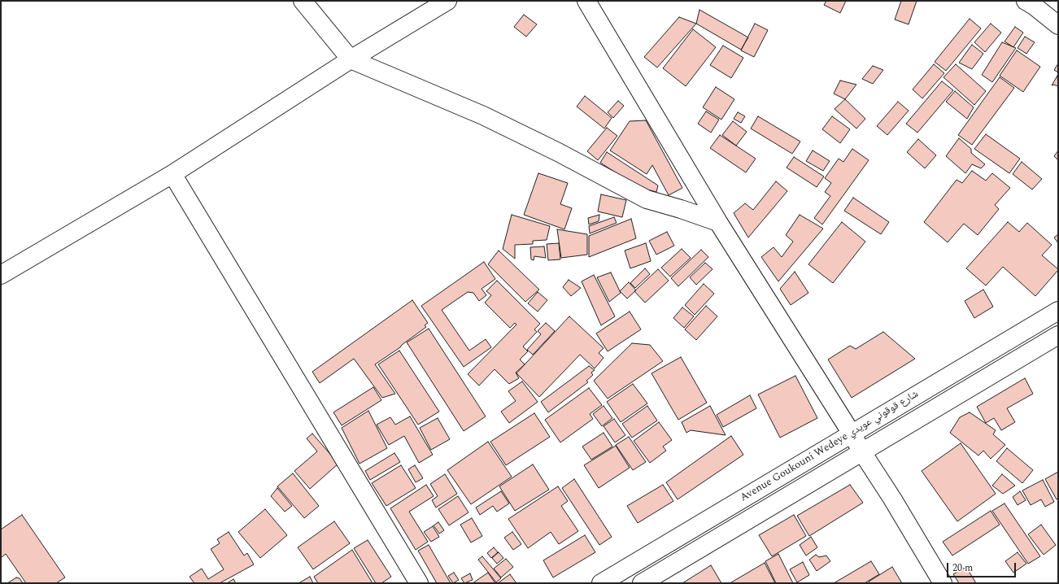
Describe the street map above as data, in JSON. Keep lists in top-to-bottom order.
{
  "streets": {
    "street": ["Avenue Goukouni Wedeye شارع قوقوني عويدي"]
  },
  "scale_bar": "20 m"
}
